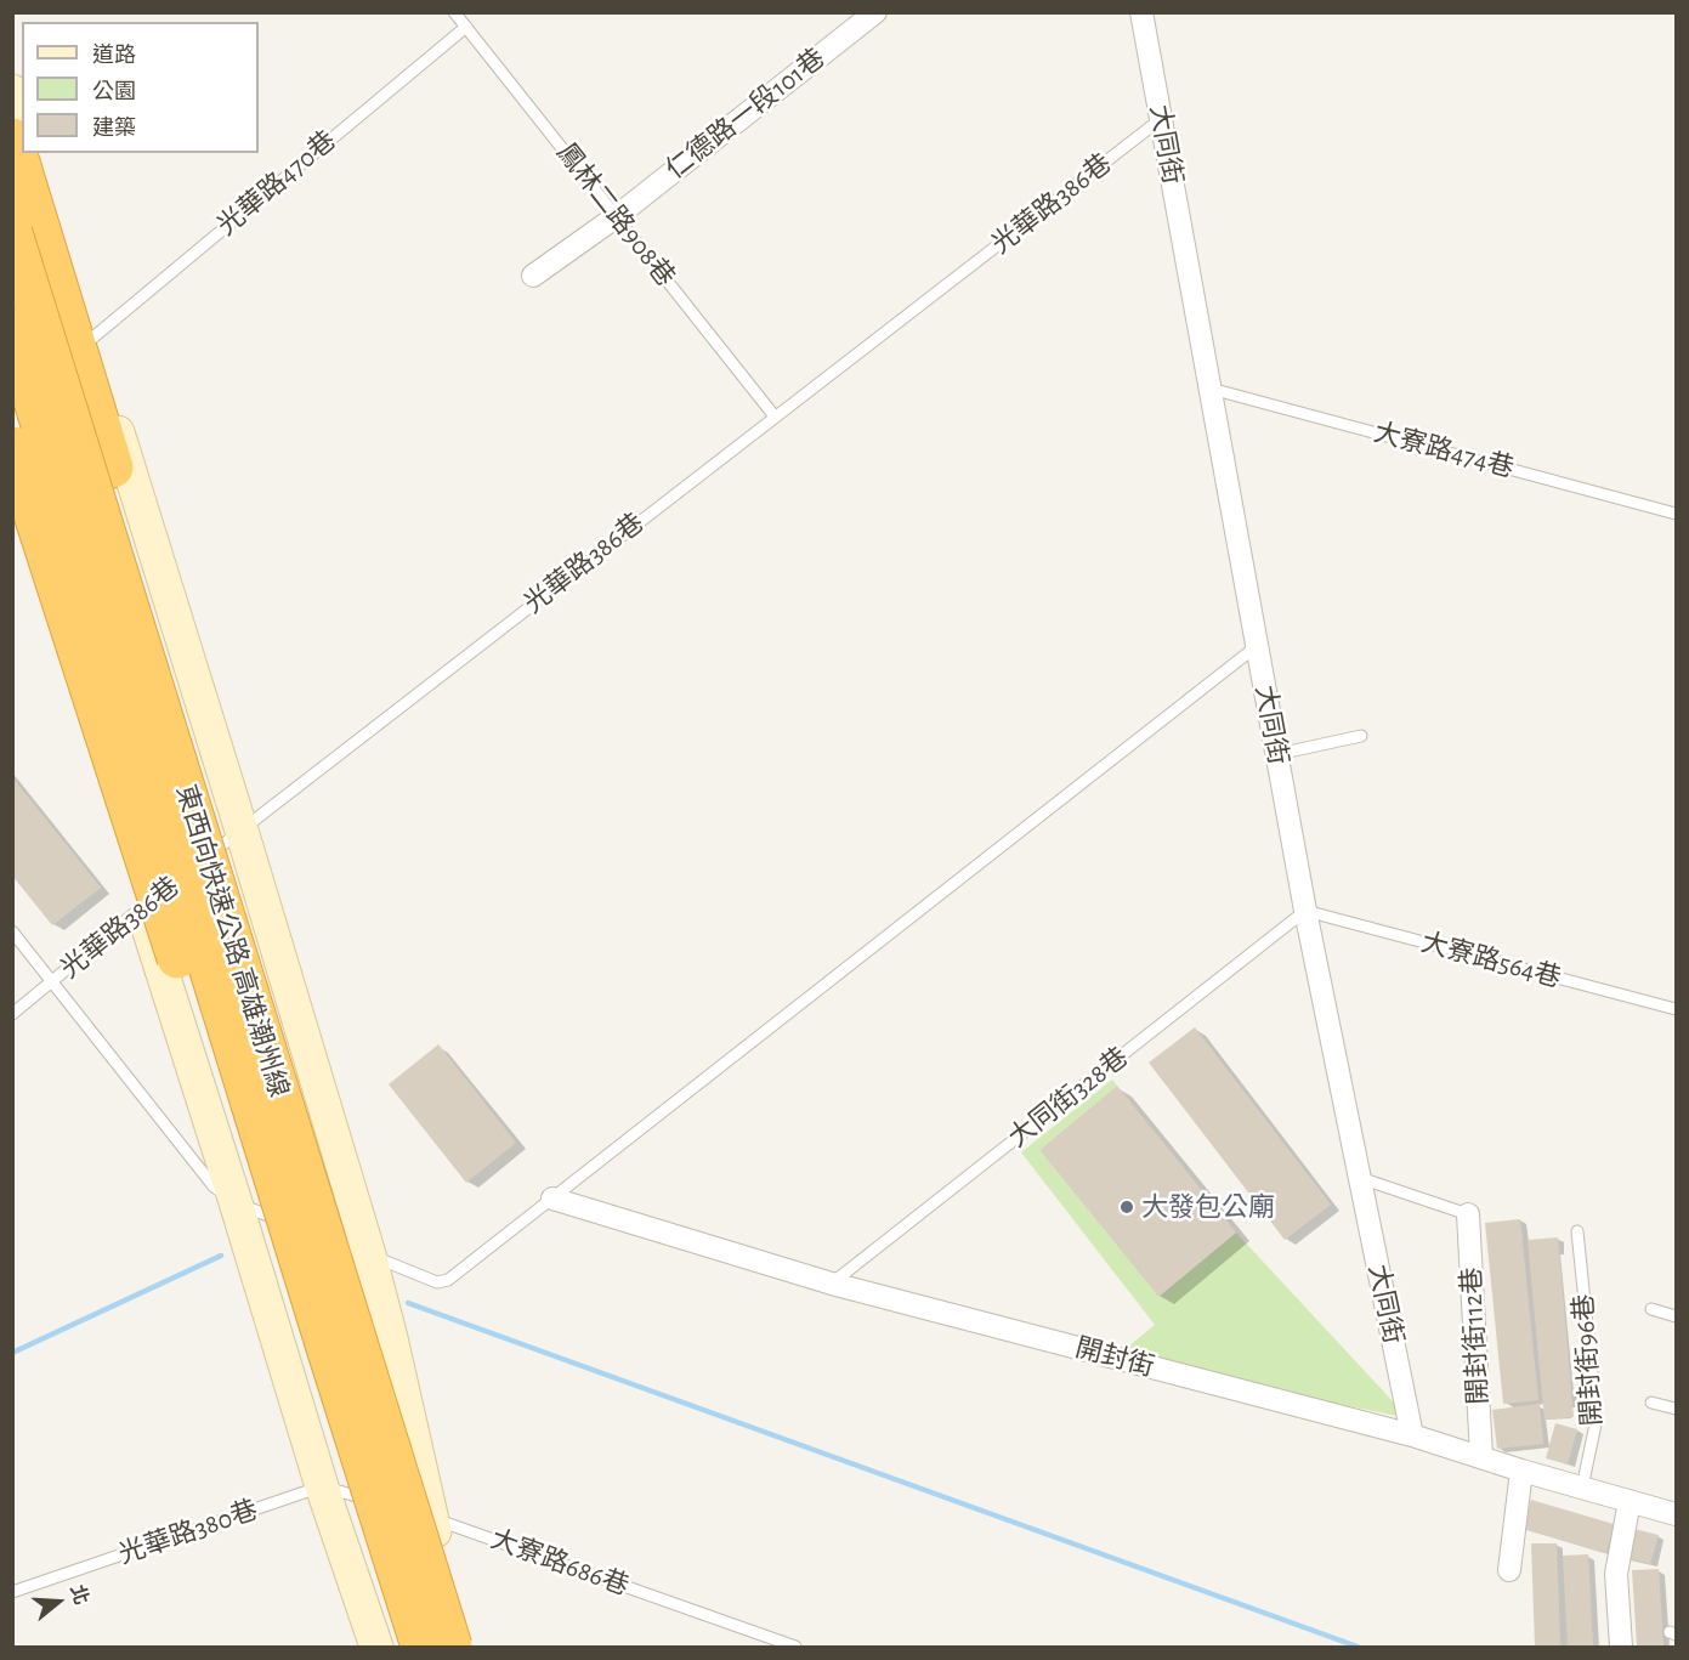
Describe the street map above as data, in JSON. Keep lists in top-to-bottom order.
{
  "streets": {
    "highway": ["東西向快速公路 高雄潮州線"],
    "street": [
      "仁德路一段101巷",
      "大同街",
      "開封街112巷",
      "開封街"
    ],
    "lane": [
      "光華路470巷",
      "光華路386巷",
      "鳳林二路908巷",
      "大寮路474巷",
      "大寮路564巷",
      "大同街328巷",
      "開封街96巷",
      "光華路380巷",
      "大寮路686巷"
    ]
  },
  "crossings": [
    ["仁德路一段101巷", "鳳林二路908巷"],
    ["大同街", "光華路386巷"],
    ["大同街", "大寮路474巷"],
    ["大同街", "大寮路564巷"],
    ["大同街", "大同街328巷"],
    ["大同街", "開封街"],
    ["光華路470巷", "鳳林二路908巷"],
    ["光華路386巷", "鳳林二路908巷"],
    ["東西向快速公路 高雄潮州線", "大寮路686巷"],
    ["大寮路564巷", "大同街328巷"],
    ["大同街328巷", "開封街"],
    ["開封街112巷", "開封街"],
    ["開封街", "開封街96巷"],
    ["光華路380巷", "大寮路686巷"]
  ],
  "places": ["大發包公廟"],
  "legend": ["道路", "公園", "建築"],
  "north": "right"
}
